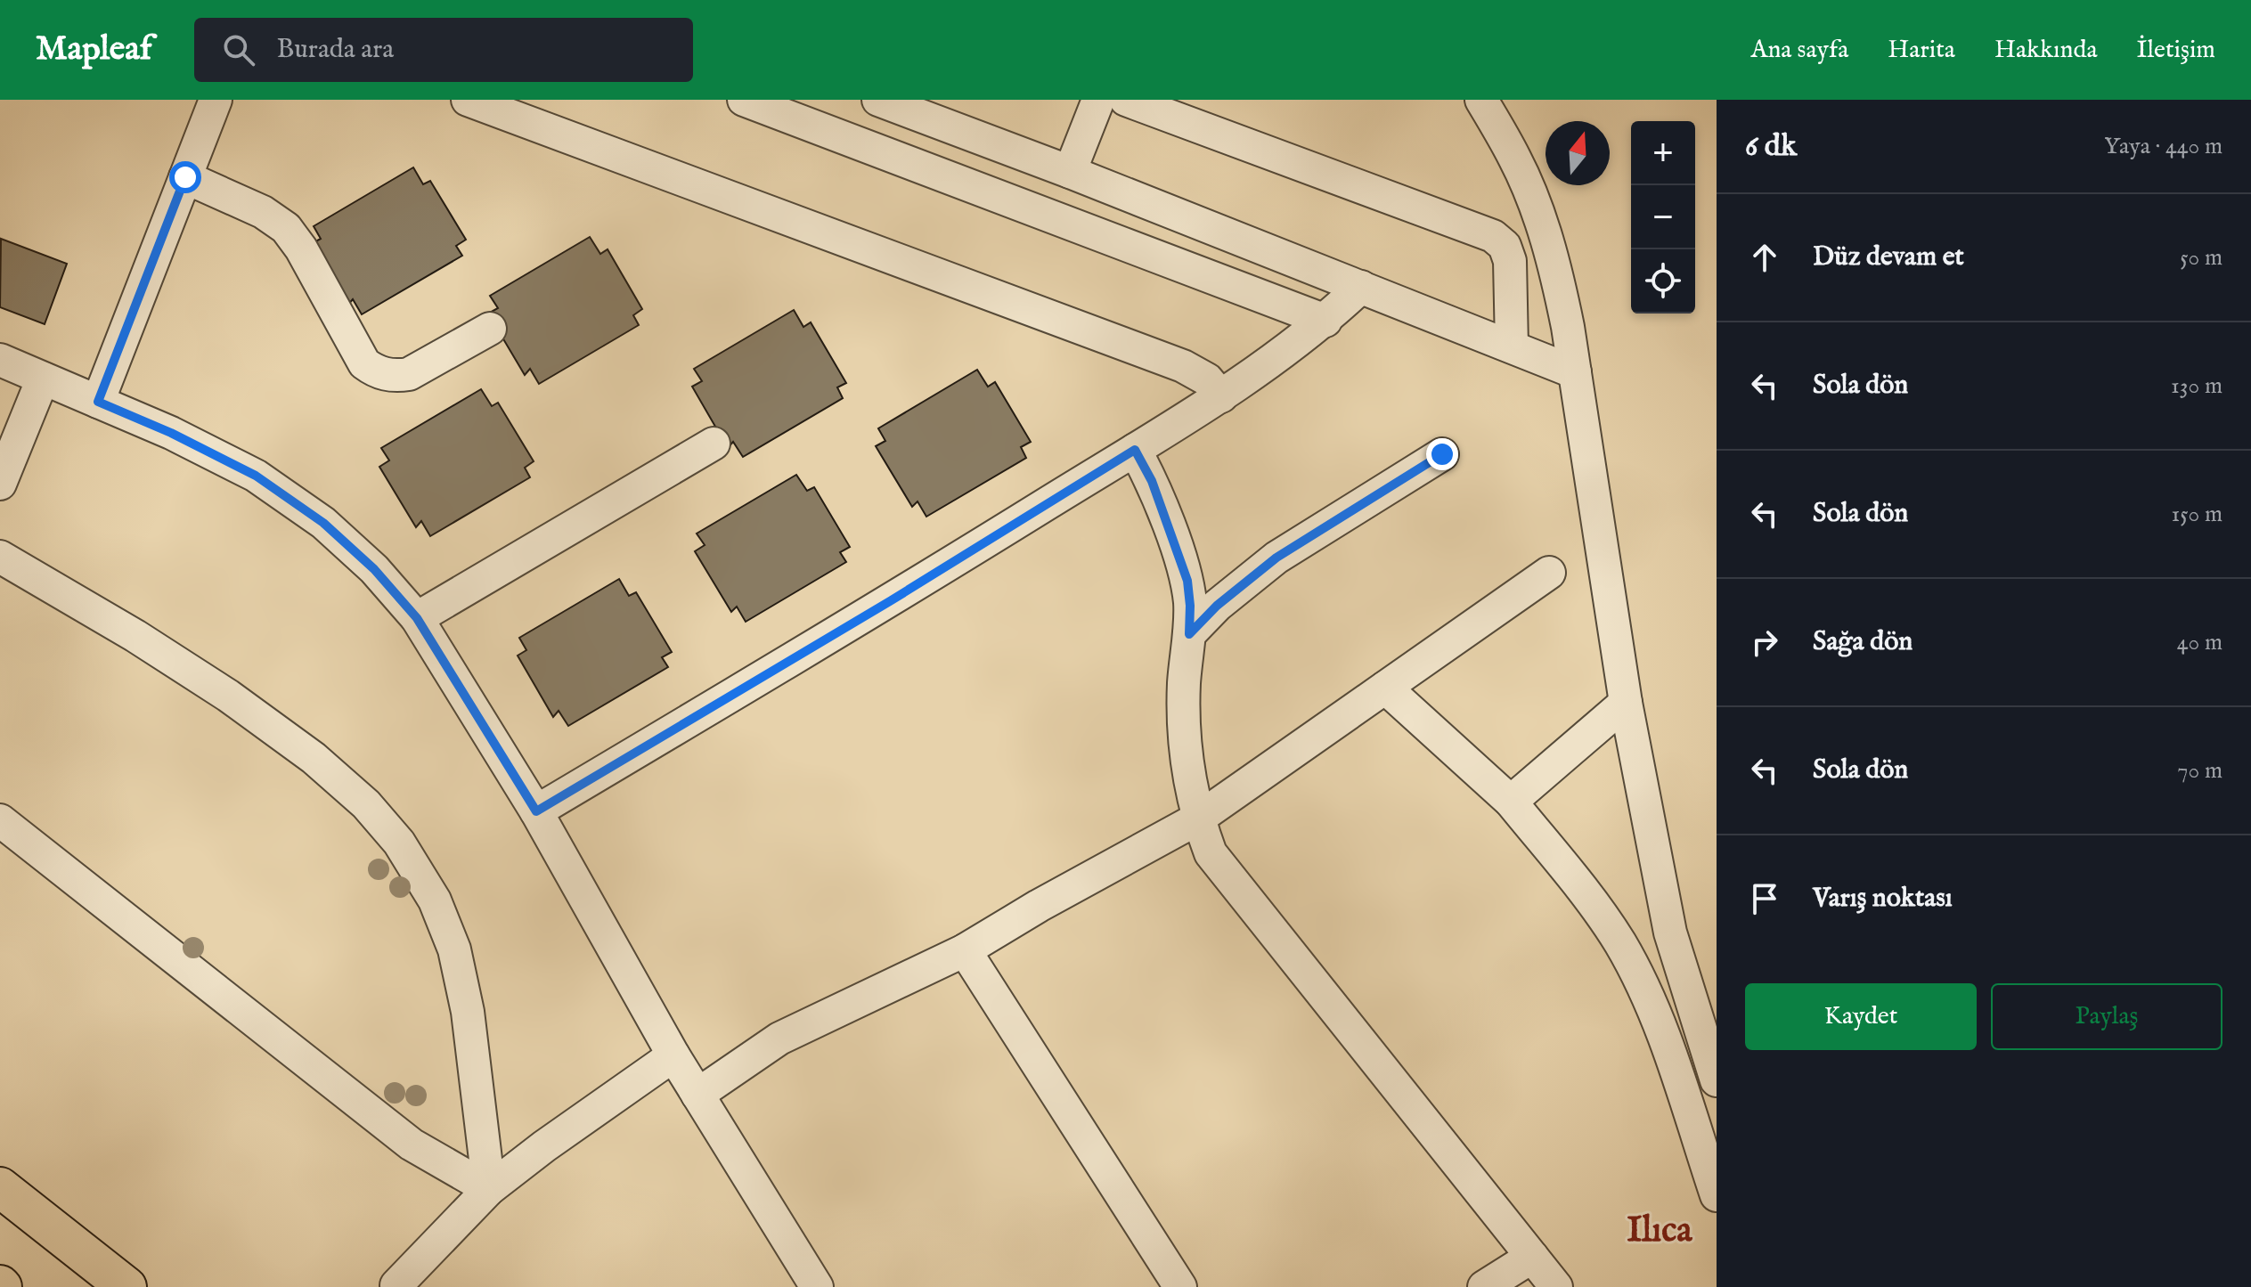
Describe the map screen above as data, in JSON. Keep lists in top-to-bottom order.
{
  "districts": ["Ilıca"],
  "north": "top",
  "page": {
    "header": "Mapleaf",
    "search": "Burada ara",
    "nav": [
      "Ana sayfa",
      "Harita",
      "Hakkında",
      "İletişim"
    ],
    "heading": ["6 dk", "Yaya · 440 m"],
    "map_buttons": ["+", "−"],
    "list": [
      ["Düz devam et", "50 m"],
      ["Sola dön", "130 m"],
      ["Sola dön", "150 m"],
      ["Sağa dön", "40 m"],
      ["Sola dön", "70 m"],
      "Varış noktası"
    ],
    "buttons": ["Kaydet", "Paylaş"]
  }
}
